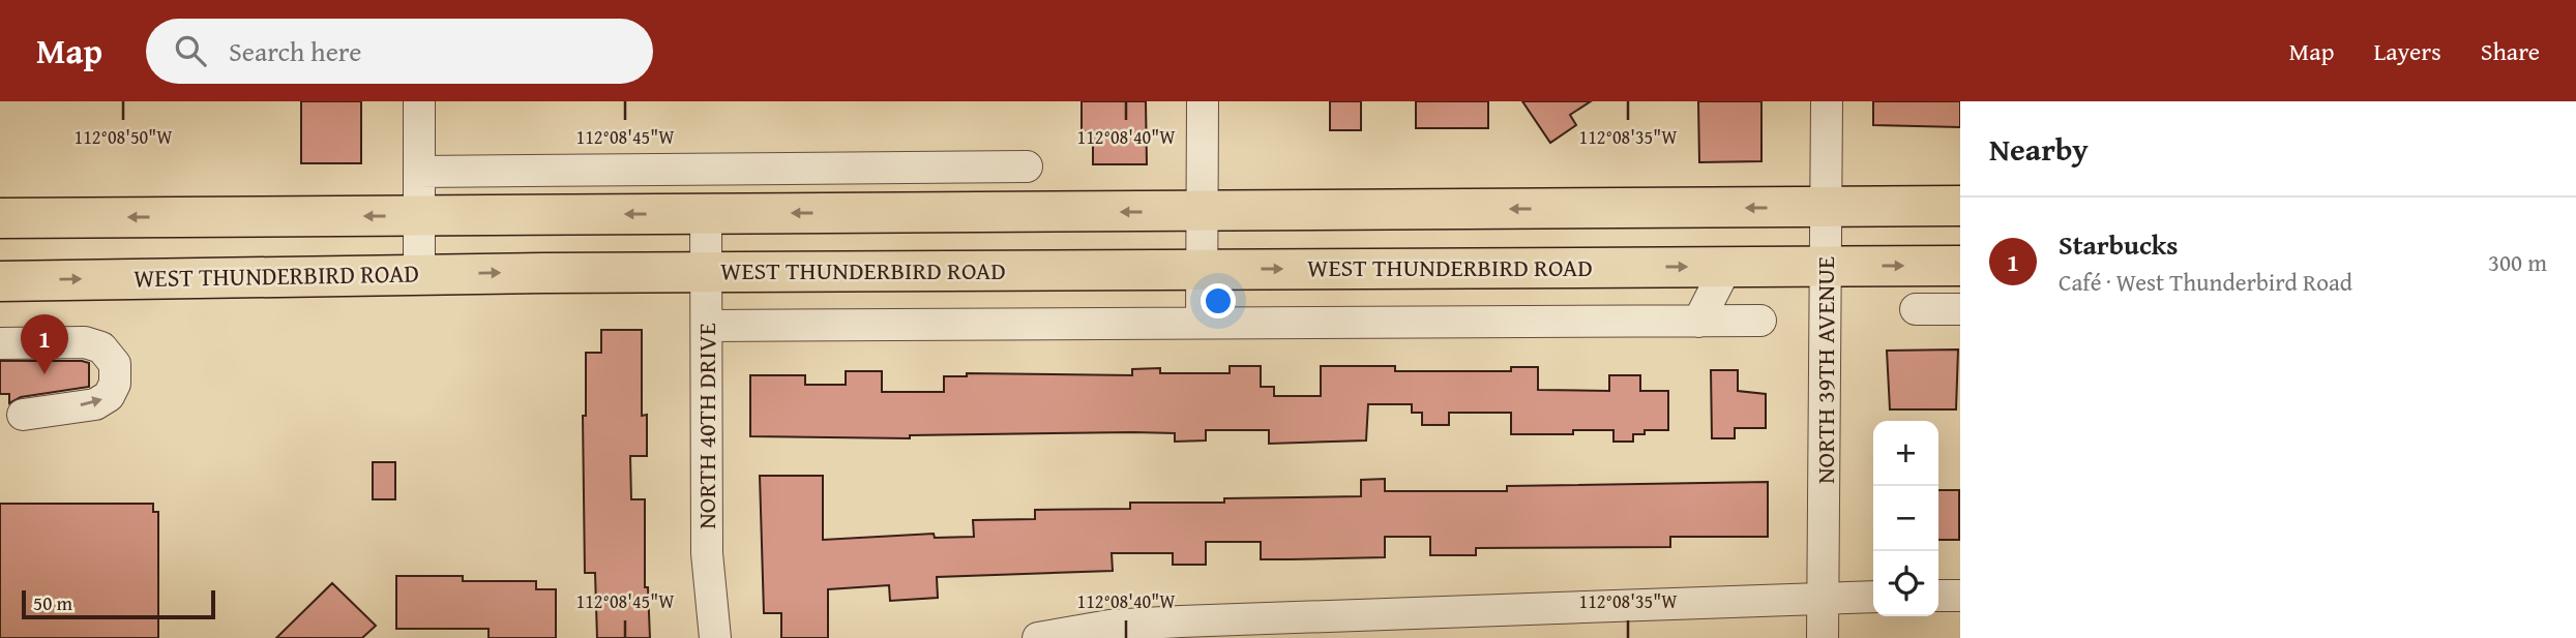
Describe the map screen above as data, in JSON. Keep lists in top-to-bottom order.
{
  "streets": {
    "main road": ["WEST THUNDERBIRD ROAD"],
    "street": ["NORTH 39TH AVENUE", "NORTH 40TH DRIVE"]
  },
  "crossings": [
    ["WEST THUNDERBIRD ROAD", "NORTH 39TH AVENUE"],
    ["WEST THUNDERBIRD ROAD", "NORTH 40TH DRIVE"]
  ],
  "scale_bar": "50 m",
  "page": {
    "header": "Map",
    "search": "Search here",
    "nav": ["Map", "Layers", "Share"],
    "heading": "Nearby",
    "list": [
      {
        "mark": "1",
        "name": "Starbucks",
        "note": "Café · West Thunderbird Road",
        "value": "300 m"
      }
    ],
    "pins": "1",
    "map_buttons": ["+", "−"],
    "scale": "50 m"
  },
  "coordinates": [
    "112°08'50\"W",
    "112°08'45\"W",
    "112°08'40\"W",
    "112°08'35\"W"
  ]
}
